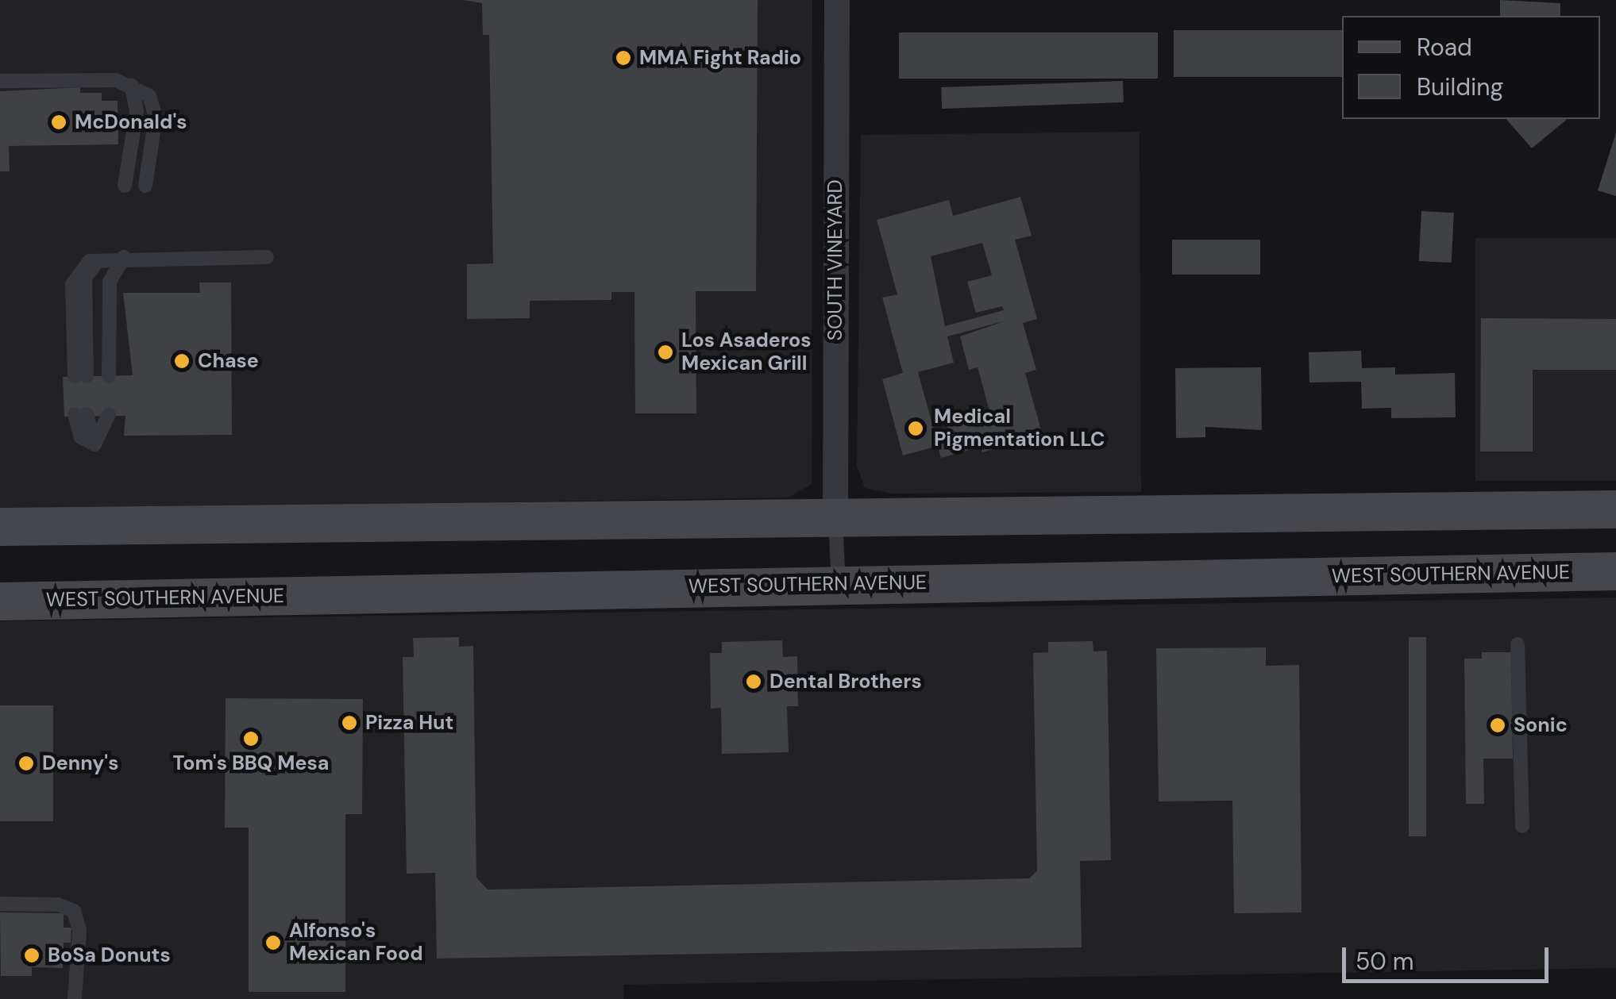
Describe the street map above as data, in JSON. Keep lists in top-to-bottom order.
{
  "streets": {
    "main road": ["WEST SOUTHERN AVENUE"],
    "street": ["SOUTH VINEYARD"]
  },
  "places": [
    "MMA Fight Radio",
    "McDonald's",
    "Los Asaderos Mexican Grill",
    "Chase",
    "Medical Pigmentation LLC",
    "Dental Brothers",
    "Pizza Hut",
    "Sonic",
    "Tom's BBQ Mesa",
    "Denny's",
    "Alfonso's Mexican Food",
    "BoSa Donuts"
  ],
  "legend": ["Road", "Building"],
  "scale_bar": "50 m"
}
